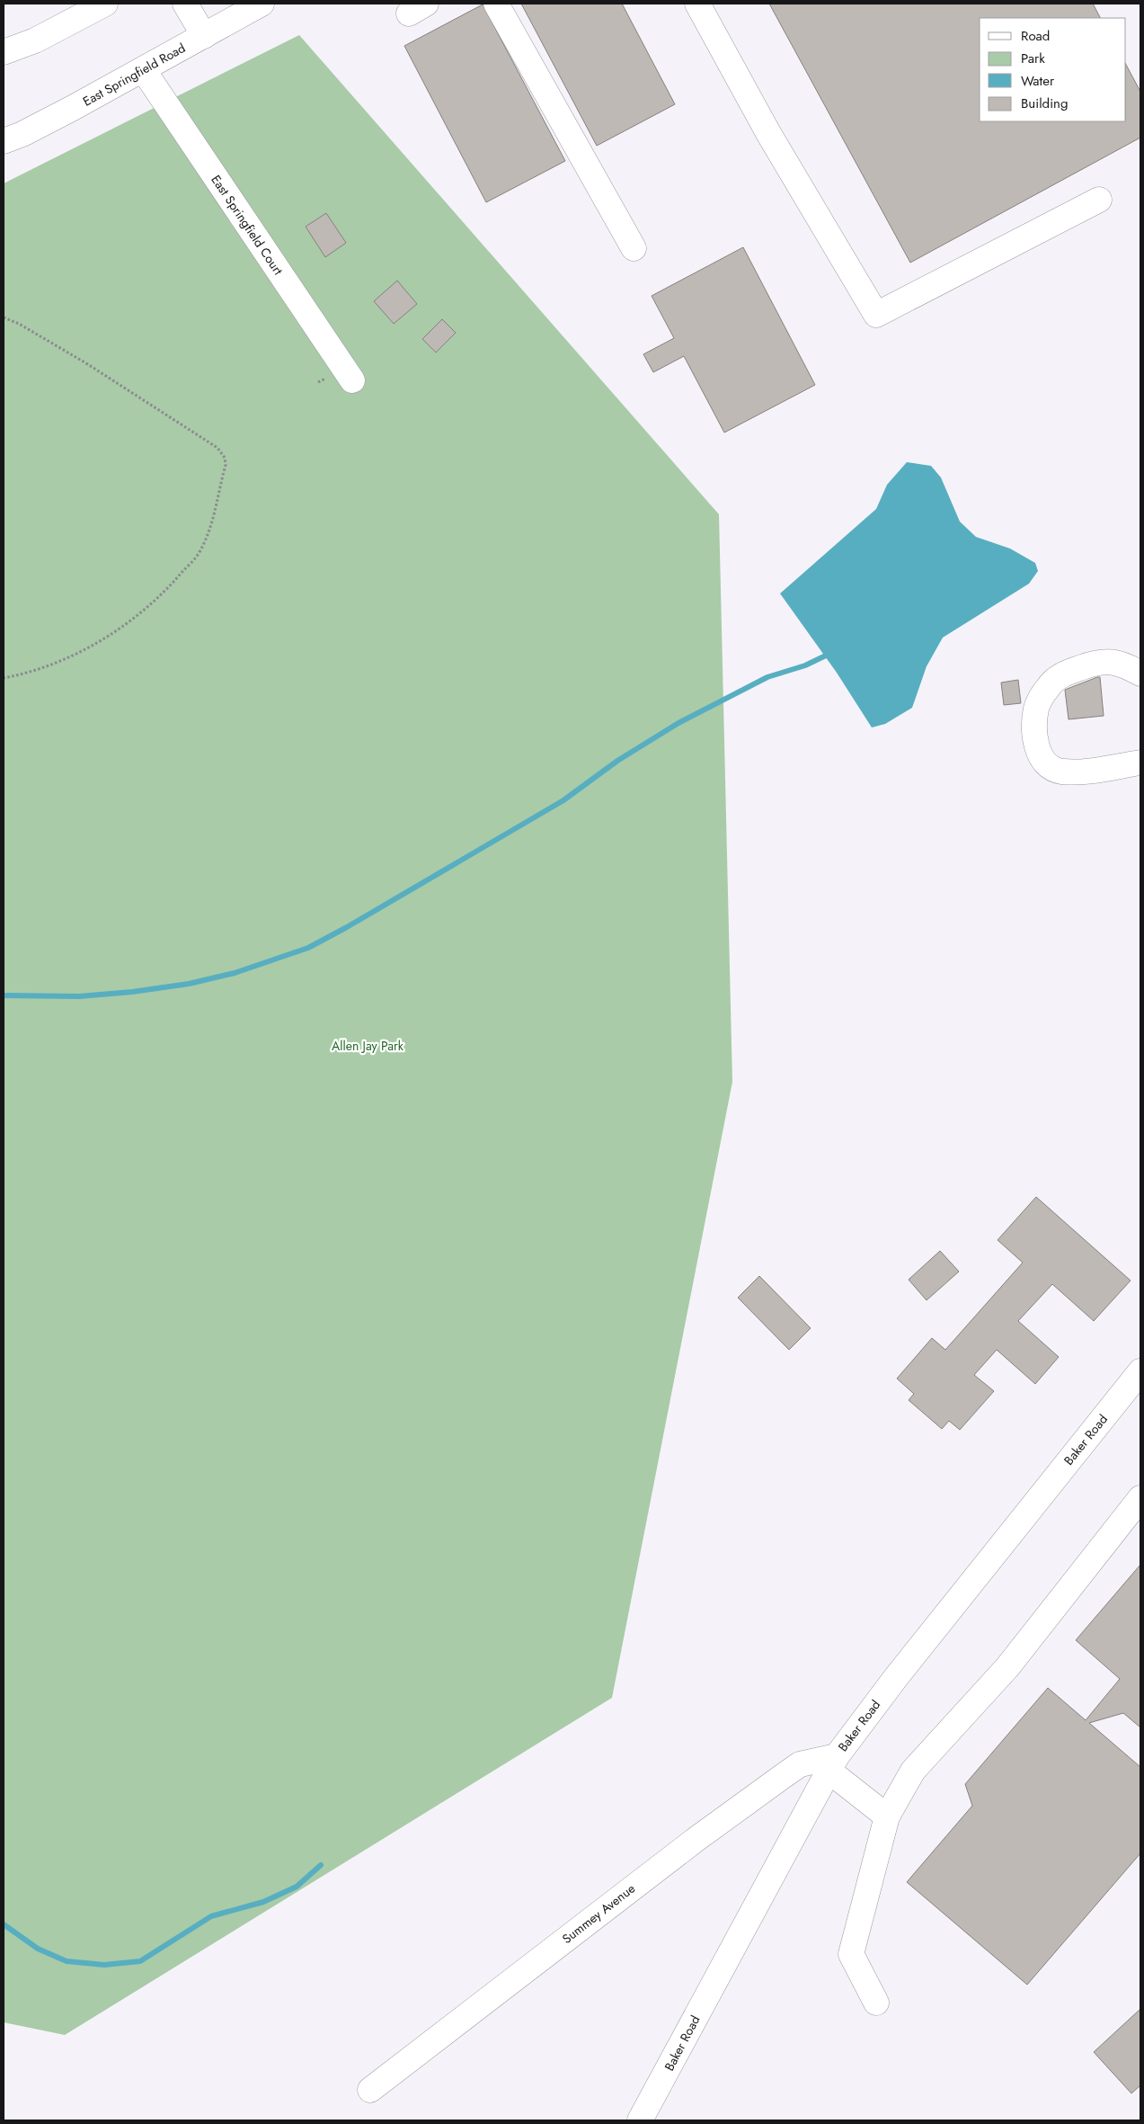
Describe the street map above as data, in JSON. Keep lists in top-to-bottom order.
{
  "streets": {
    "street": [
      "East Springfield Road",
      "East Springfield Court",
      "Baker Road",
      "Summey Avenue"
    ]
  },
  "crossings": [
    ["East Springfield Road", "East Springfield Court"],
    ["Baker Road", "Summey Avenue"]
  ],
  "parks": ["Allen Jay Park"],
  "legend": [
    "Road",
    "Park",
    "Water",
    "Building"
  ]
}
